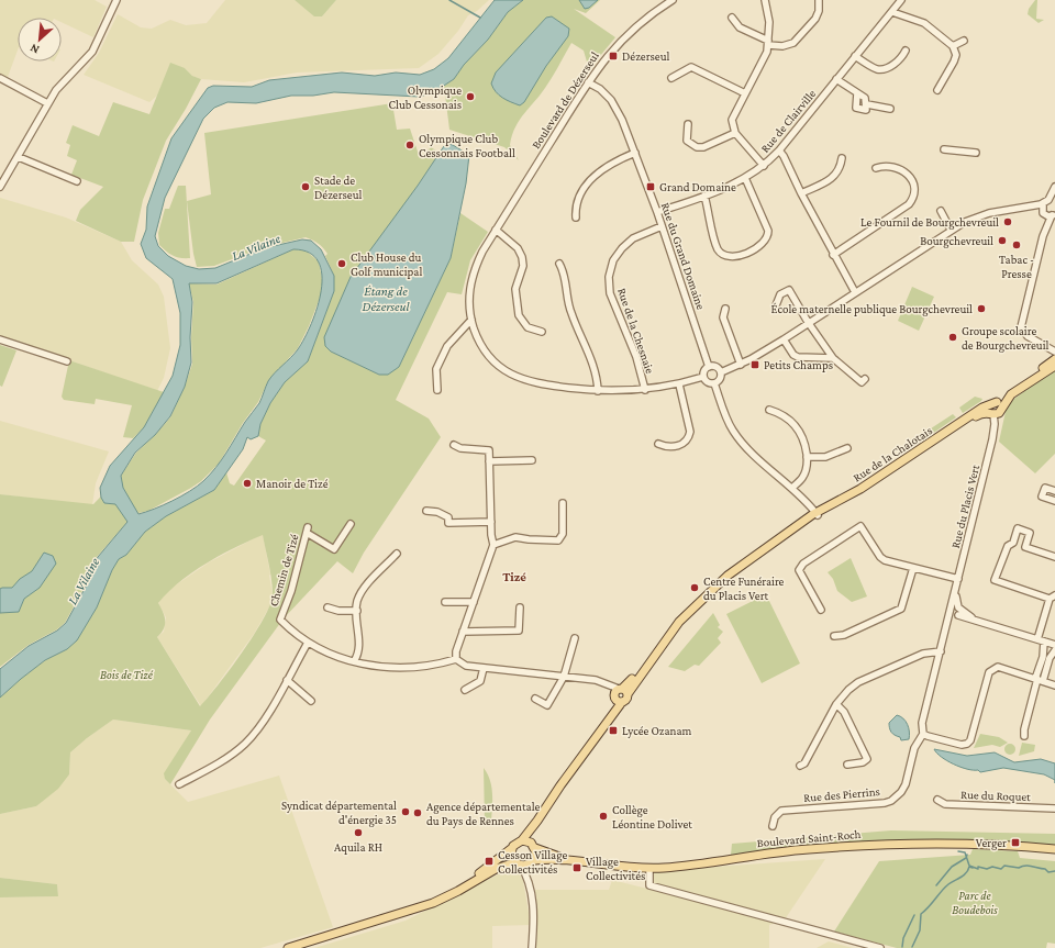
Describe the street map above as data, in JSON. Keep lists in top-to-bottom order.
{
  "streets": {
    "main road": ["Rue de la Chalotais", "Boulevard Saint-Roch"],
    "street": [
      "Boulevard de Dézerseul",
      "Rue de Clairville",
      "Rue du Grand Domaine",
      "Rue de la Chesnaie",
      "Rue du Placis Vert",
      "Chemin de Tizé",
      "Rue des Pierrins",
      "Rue du Roquet"
    ]
  },
  "crossings": [
    ["Boulevard de Dézerseul", "Rue du Grand Domaine"],
    ["Boulevard de Dézerseul", "Rue de la Chesnaie"],
    ["Rue de Clairville", "Rue du Grand Domaine"],
    ["Rue du Grand Domaine", "Rue de la Chesnaie"],
    ["Rue de la Chalotais", "Rue du Placis Vert"],
    ["Rue de la Chalotais", "Boulevard Saint-Roch"],
    ["Rue du Placis Vert", "Rue des Pierrins"]
  ],
  "districts": ["Tizé"],
  "water": ["La Vilaine", "Étang de Dézerseul"],
  "parks": ["Bois de Tizé", "Parc de Boudebois"],
  "places": {
    "transit": [
      "Dézerseul",
      "Grand Domaine",
      "Petits Champs",
      "Lycée Ozanam",
      "Verger",
      "Cesson Village Collectivités",
      "Village Collectivités"
    ],
    "other": [
      "Olympique Club Cessonais",
      "Olympique Club Cessonnais Football",
      "Stade de Dézerseul",
      "Le Fournil de Bourgchevreuil",
      "Bourgchevreuil",
      "Tabac - Presse",
      "Club House du Golf municipal",
      "École maternelle publique Bourgchevreuil",
      "Groupe scolaire de Bourgchevreuil",
      "Manoir de Tizé",
      "Centre Funéraire du Placis Vert",
      "Syndicat départemental d'énergie 35",
      "Agence départementale du Pays de Rennes",
      "Collège Léontine Dolivet",
      "Aquila RH"
    ]
  },
  "north": "bottom left"
}
